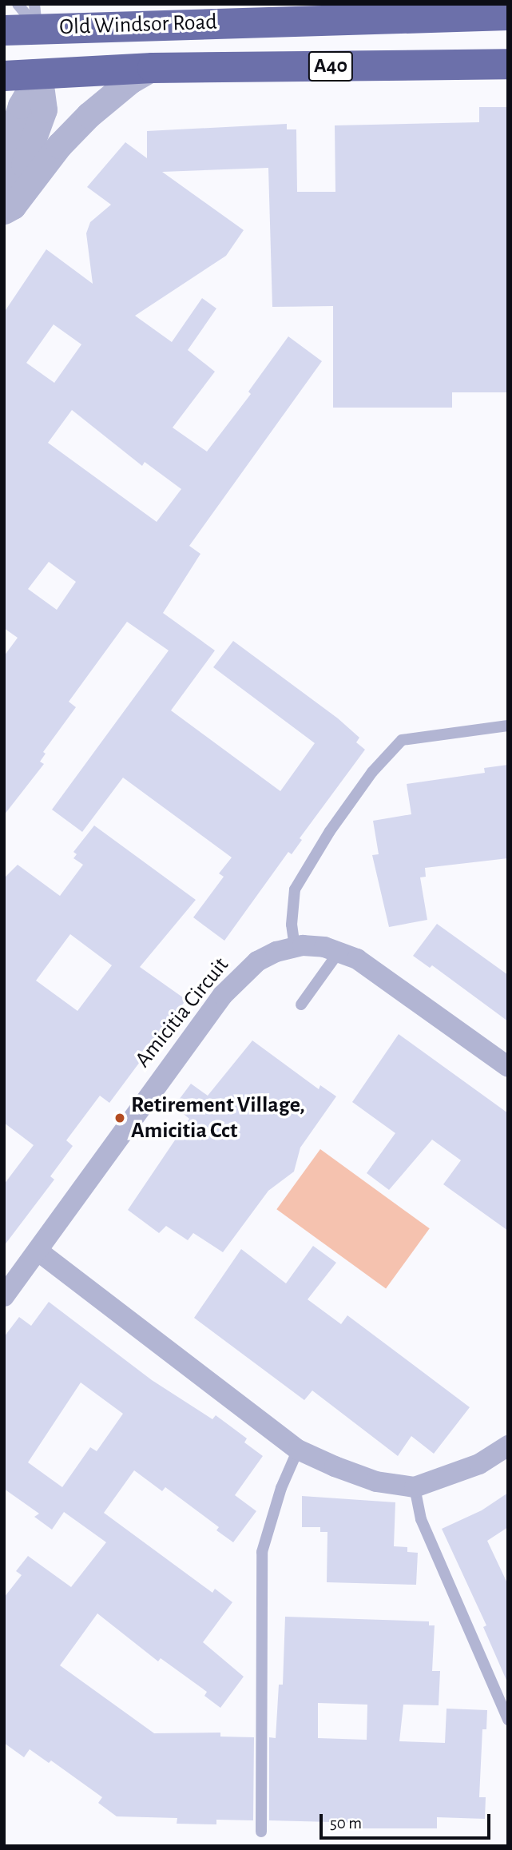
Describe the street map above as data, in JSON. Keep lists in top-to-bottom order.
{
  "streets": {
    "highway": ["Old Windsor Road", "A40"],
    "street": ["Amicitia Circuit"]
  },
  "places": ["Retirement Village, Amicitia Cct"],
  "scale_bar": "50 m"
}
